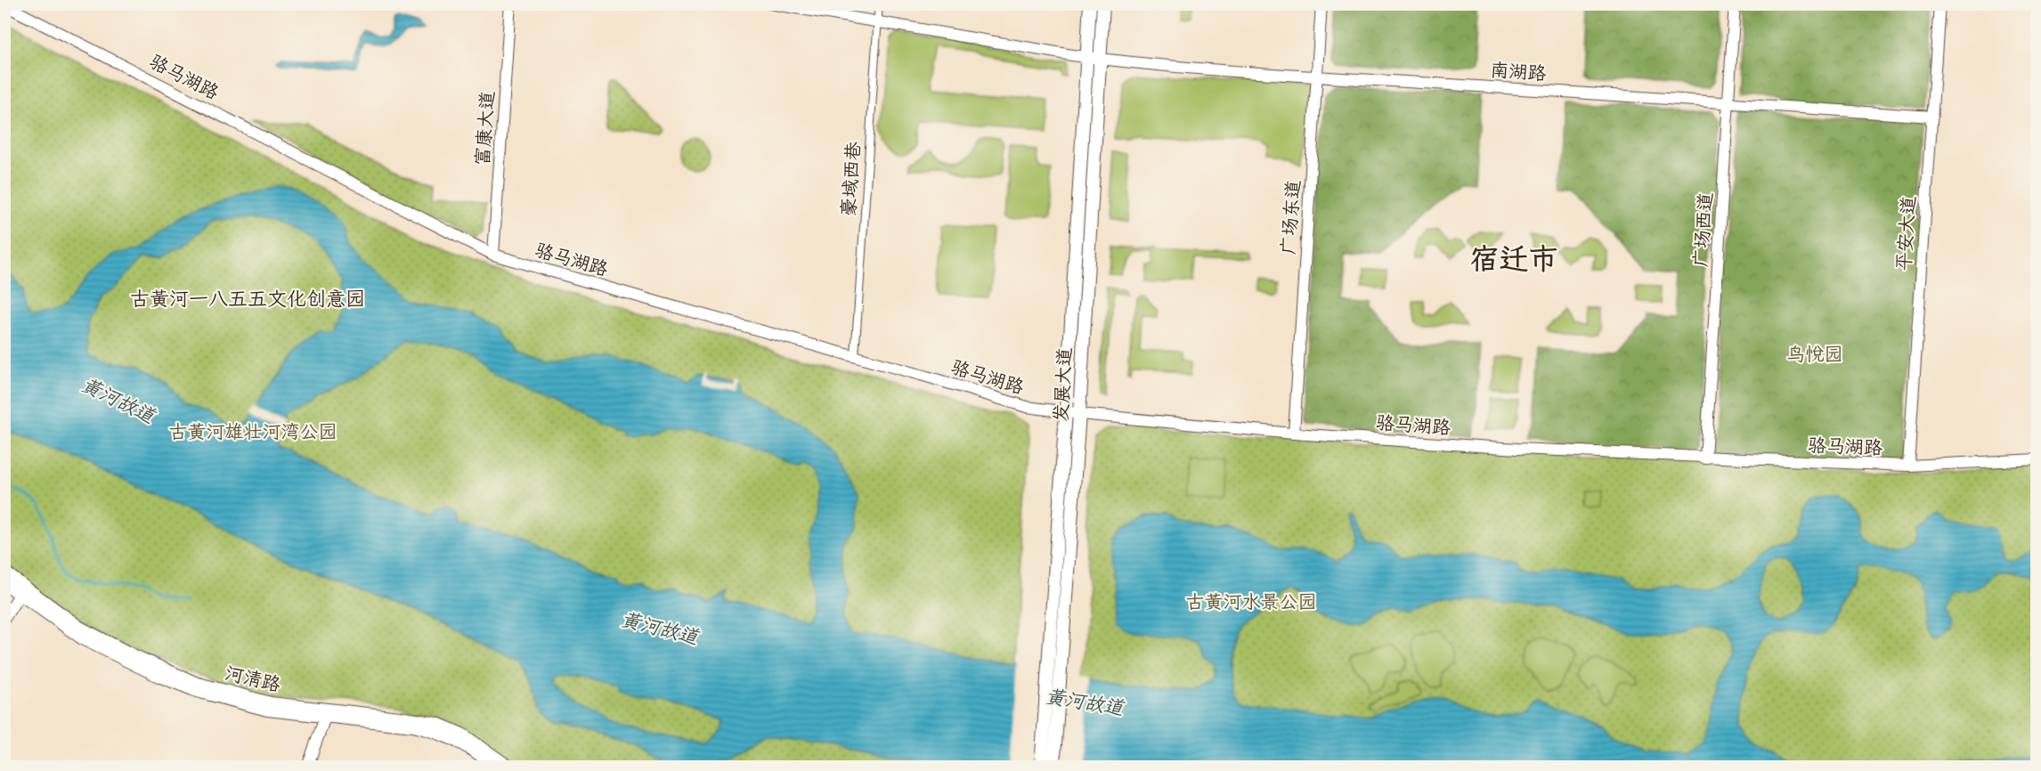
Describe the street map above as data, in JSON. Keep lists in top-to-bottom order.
{
  "streets": {
    "main road": ["发展大道"],
    "street": [
      "南湖路",
      "骆马湖路",
      "富康大道",
      "豪域西巷",
      "广场东道",
      "广场西道",
      "平安大道",
      "河清路"
    ]
  },
  "crossings": [
    ["南湖路", "豪域西巷"],
    ["南湖路", "广场东道"],
    ["南湖路", "广场西道"],
    ["南湖路", "平安大道"],
    ["南湖路", "发展大道"],
    ["骆马湖路", "富康大道"],
    ["骆马湖路", "豪域西巷"],
    ["骆马湖路", "广场东道"],
    ["骆马湖路", "广场西道"],
    ["骆马湖路", "平安大道"],
    ["骆马湖路", "发展大道"]
  ],
  "districts": ["宿迁市", "古黄河一八五五文化创意园"],
  "water": ["黄河故道"],
  "parks": ["鸟悦园", "古黄河雄壮河湾公园", "古黄河水景公园"]
}
